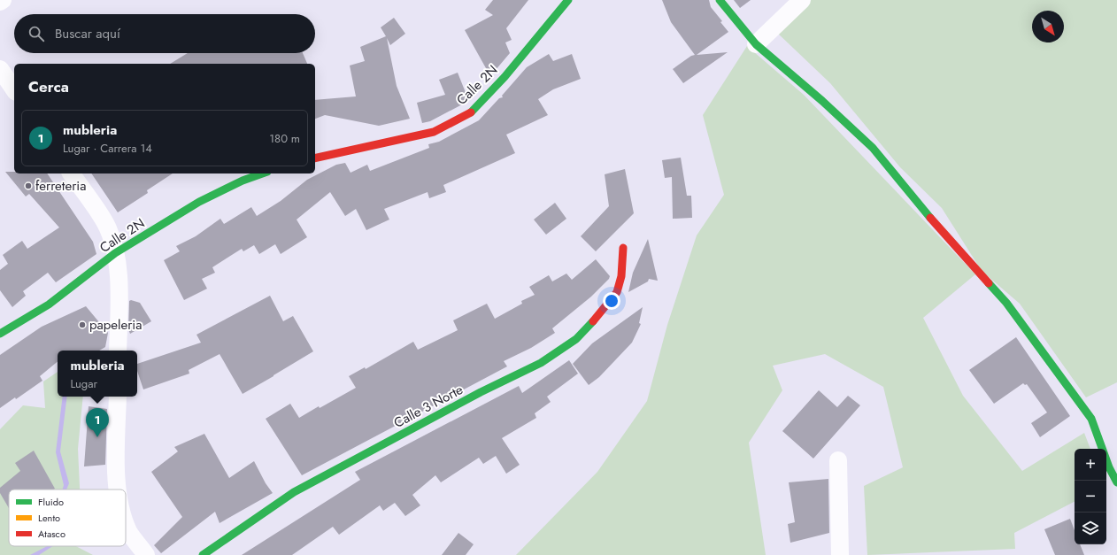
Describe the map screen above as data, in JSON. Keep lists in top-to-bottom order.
{
  "streets": {
    "street": ["Calle 2N", "Calle 3 Norte"]
  },
  "places": ["ferreteria", "papeleria"],
  "legend": ["Fluido", "Lento", "Atasco"],
  "north": "bottom right",
  "page": {
    "search": "Buscar aquí",
    "heading": "Cerca",
    "list": [
      {
        "mark": "1",
        "name": "mubleria",
        "note": "Lugar · Carrera 14",
        "value": "180 m"
      }
    ],
    "popup": ["mubleria", "Lugar"],
    "pins": "1",
    "map_buttons": ["+", "−"]
  }
}
